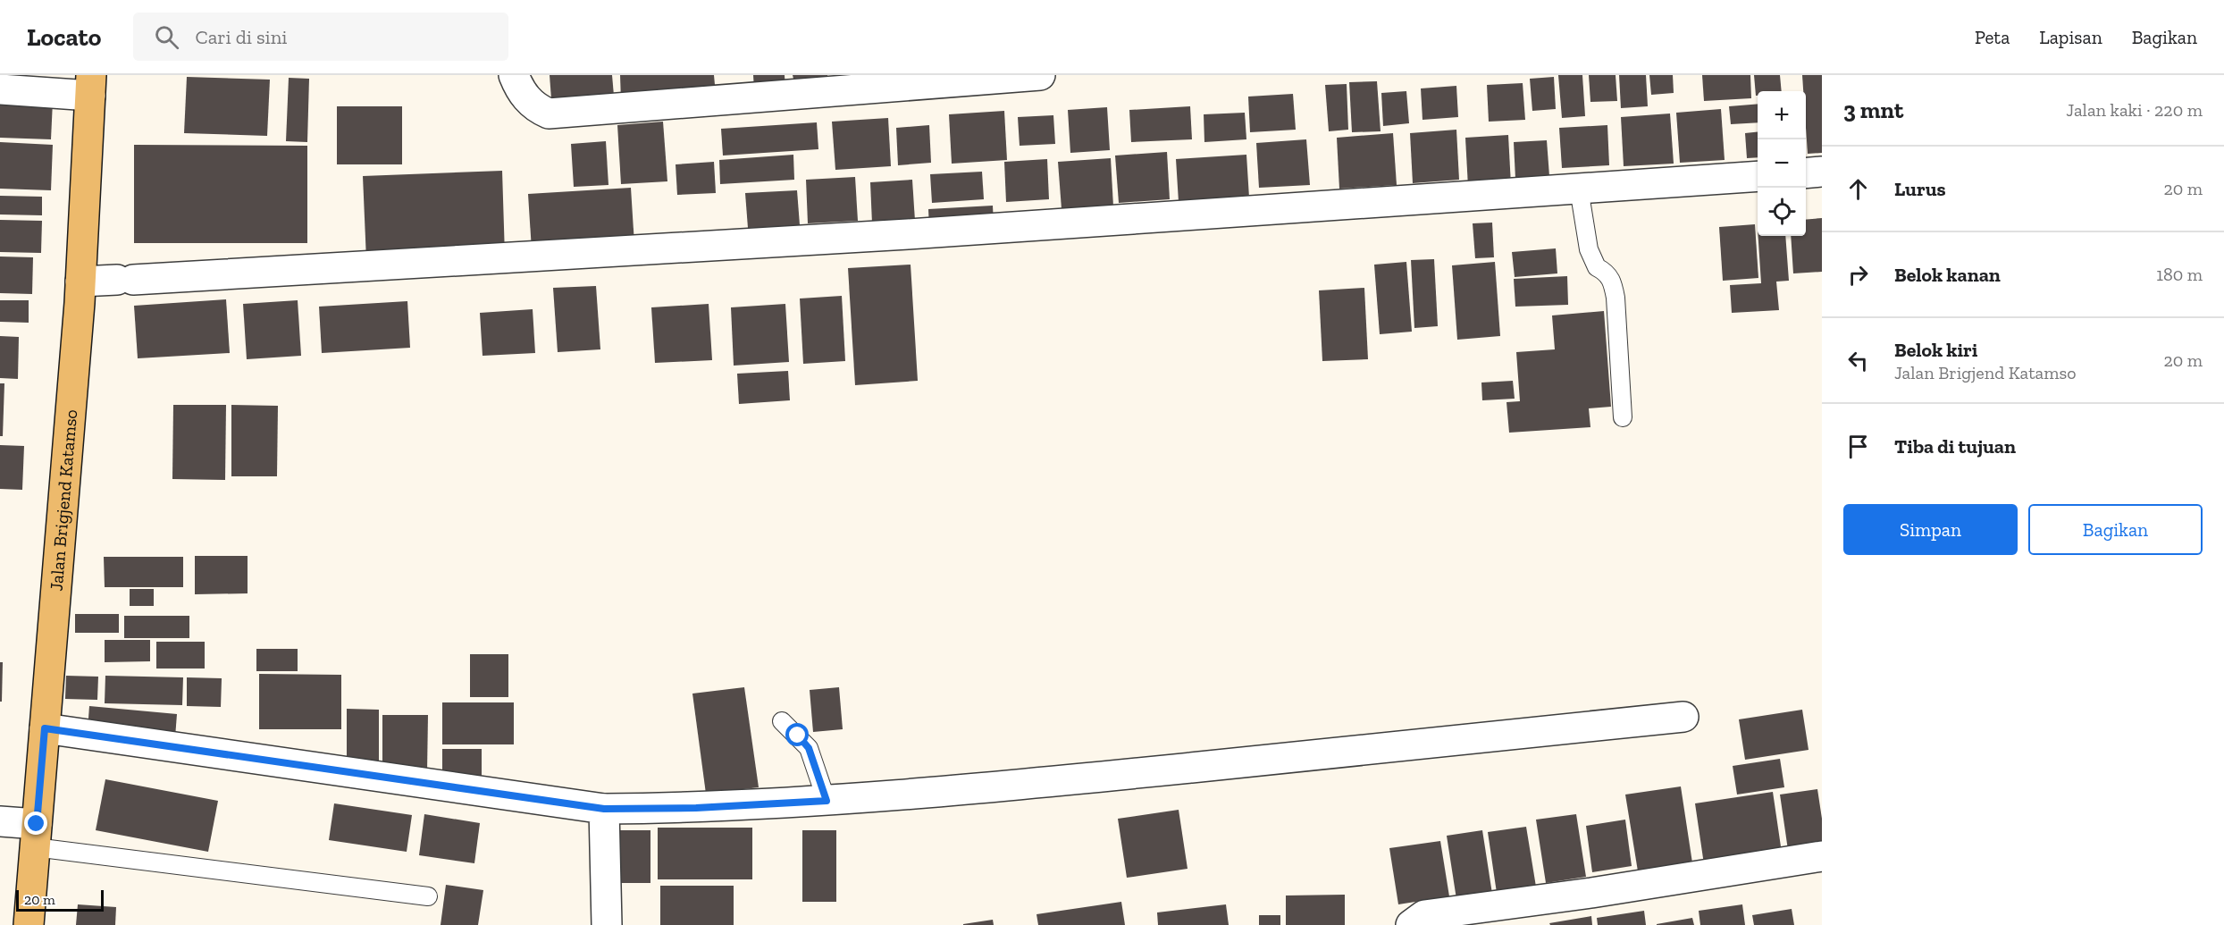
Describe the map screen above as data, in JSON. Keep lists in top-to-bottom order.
{
  "streets": {
    "main road": ["Jalan Brigjend Katamso"]
  },
  "scale_bar": "20 m",
  "page": {
    "header": "Locato",
    "search": "Cari di sini",
    "nav": ["Peta", "Lapisan", "Bagikan"],
    "heading": ["3 mnt", "Jalan kaki · 220 m"],
    "map_buttons": ["+", "−"],
    "list": [
      ["Lurus", "20 m"],
      ["Belok kanan", "180 m"],
      ["Belok kiri", "Jalan Brigjend Katamso", "20 m"],
      "Tiba di tujuan"
    ],
    "buttons": ["Simpan", "Bagikan"],
    "scale": "20 m"
  }
}
